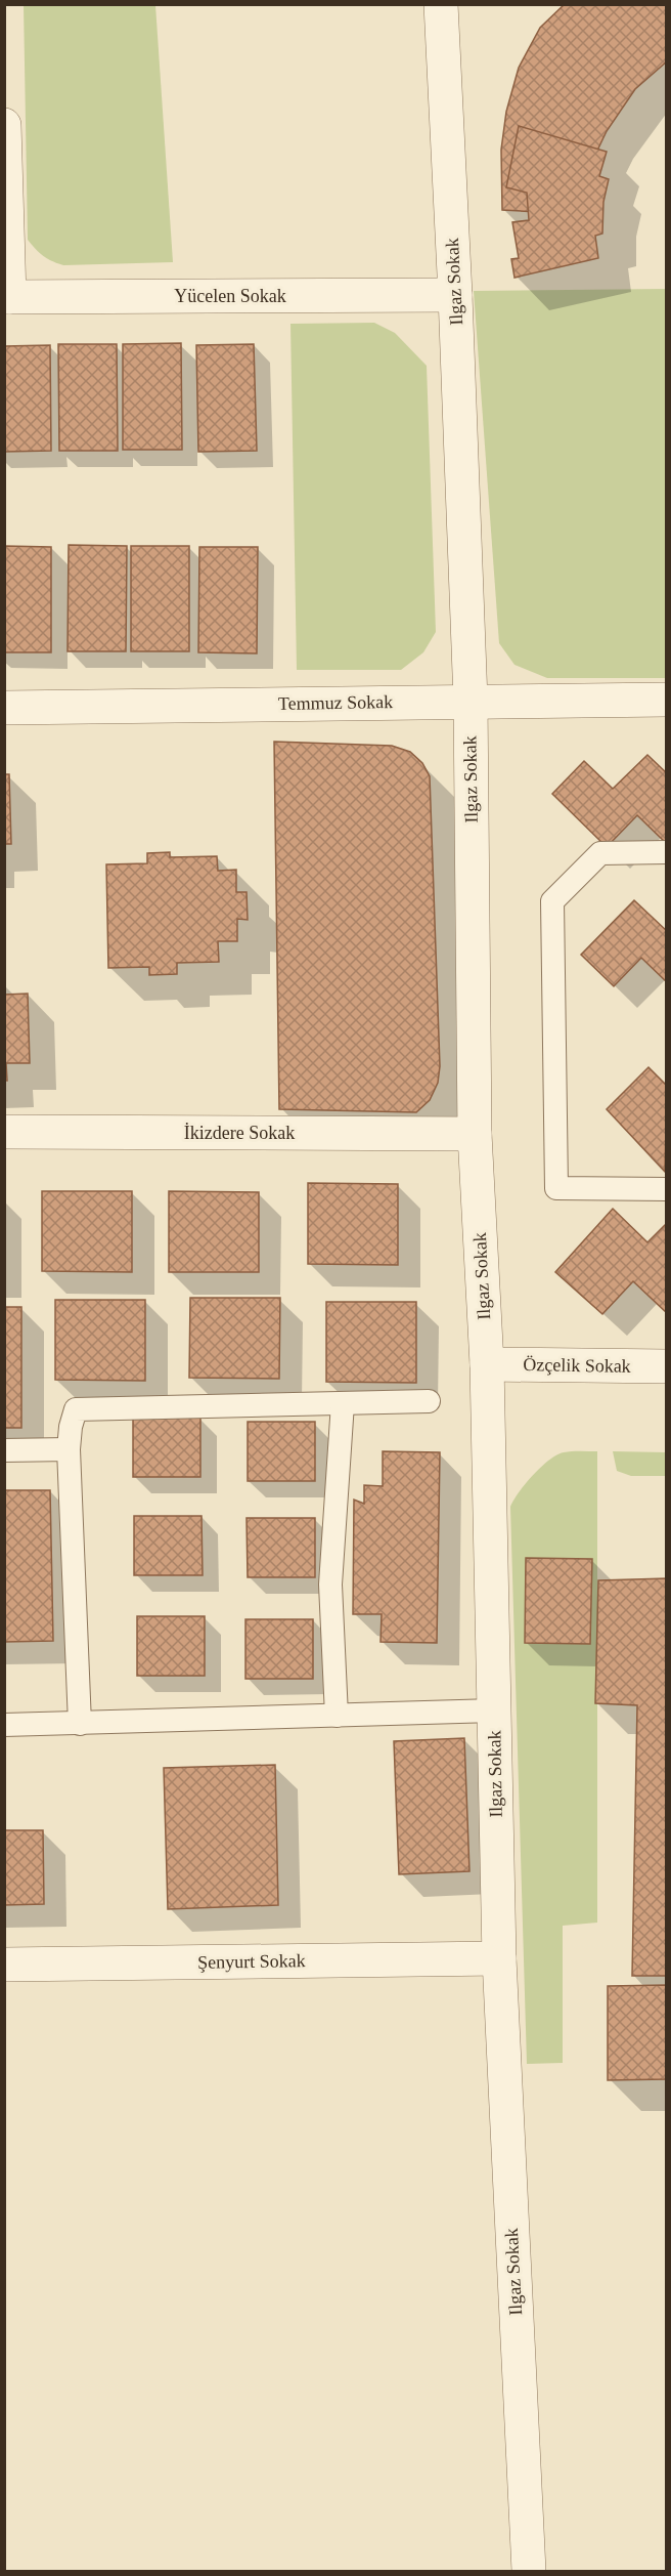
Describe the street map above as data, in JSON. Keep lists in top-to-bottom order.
{
  "streets": {
    "street": [
      "Ilgaz Sokak",
      "Yücelen Sokak",
      "Temmuz Sokak",
      "İkizdere Sokak",
      "Özçelik Sokak",
      "Şenyurt Sokak"
    ]
  },
  "crossings": [
    ["Ilgaz Sokak", "Yücelen Sokak"],
    ["Ilgaz Sokak", "Temmuz Sokak"],
    ["Ilgaz Sokak", "İkizdere Sokak"],
    ["Ilgaz Sokak", "Özçelik Sokak"],
    ["Ilgaz Sokak", "Şenyurt Sokak"]
  ]
}
